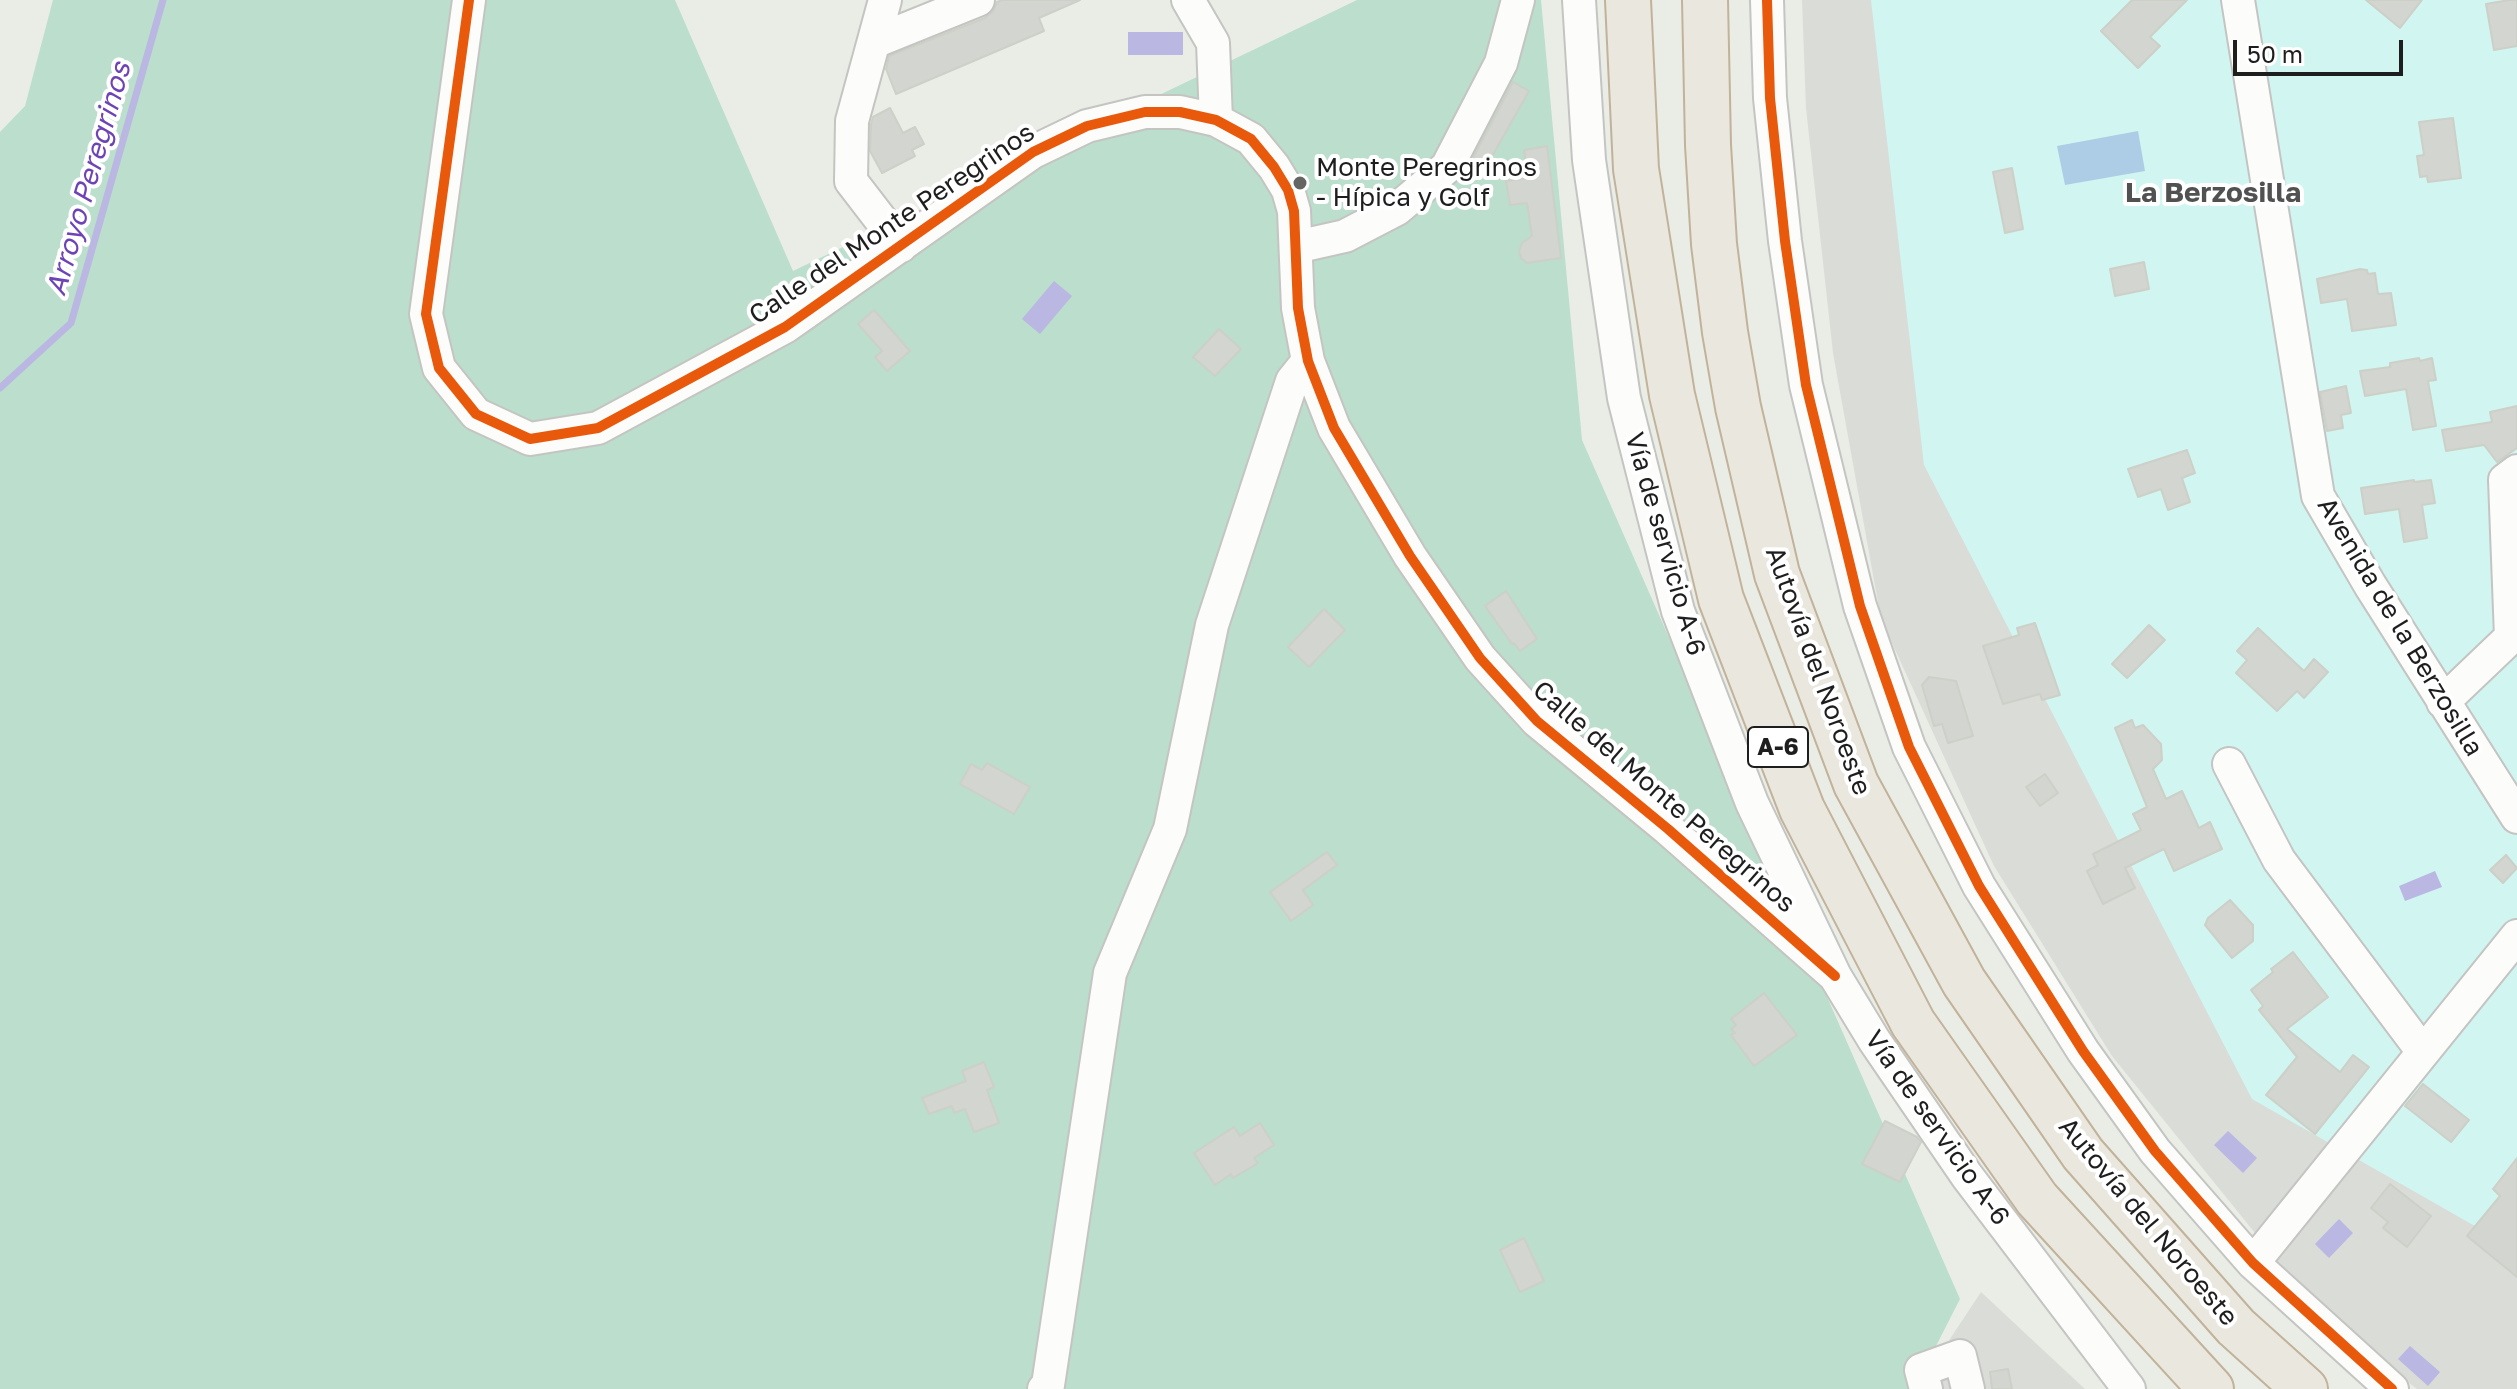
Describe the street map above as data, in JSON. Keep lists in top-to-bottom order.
{
  "streets": {
    "highway": ["Autovía del Noroeste", "A-6"],
    "street": ["Calle del Monte Peregrinos", "Vía de servicio A-6", "Avenida de la Berzosilla"]
  },
  "crossings": [
    ["Calle del Monte Peregrinos", "Vía de servicio A-6"]
  ],
  "districts": ["La Berzosilla"],
  "water": ["Arroyo Peregrinos"],
  "places": ["Monte Peregrinos - Hípica y Golf"],
  "scale_bar": "50 m"
}
